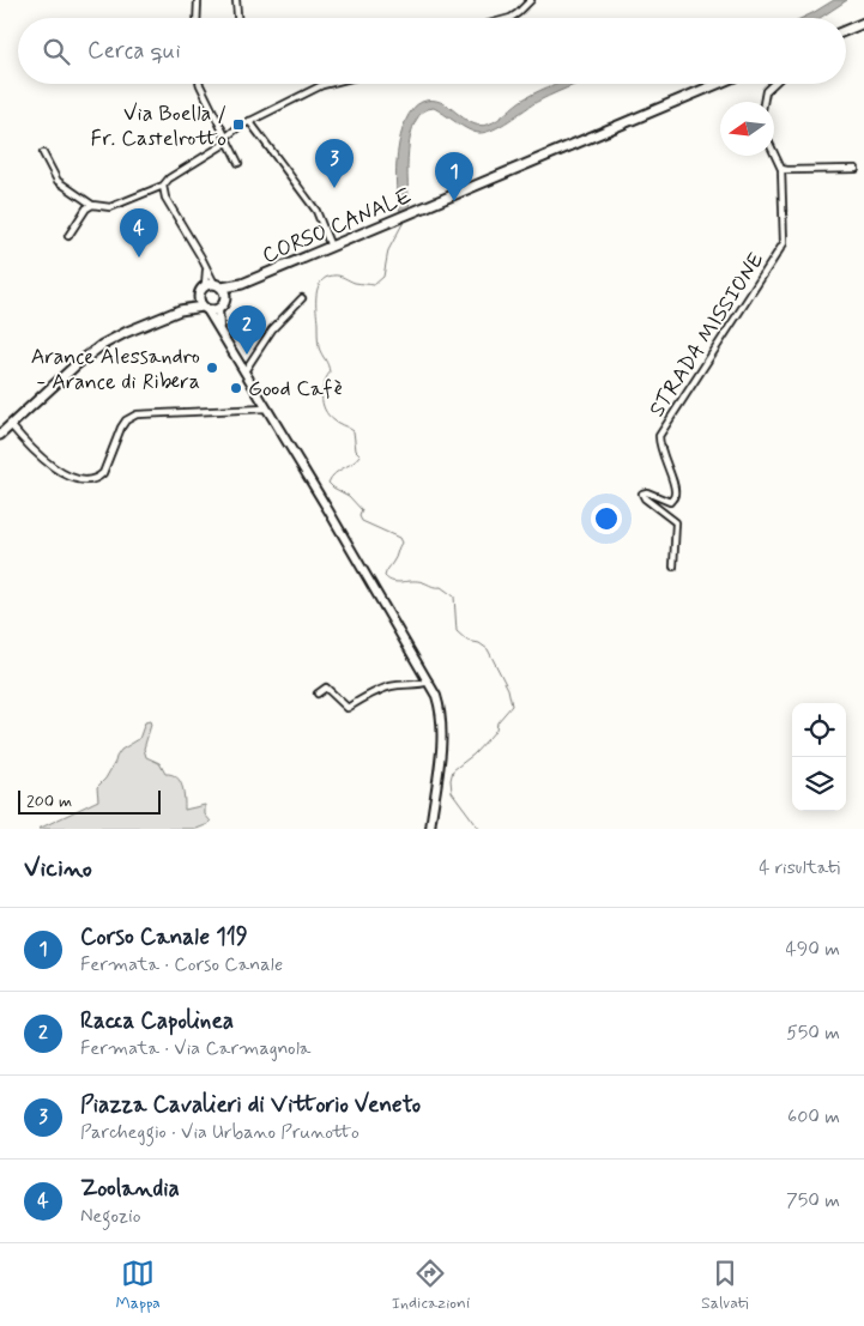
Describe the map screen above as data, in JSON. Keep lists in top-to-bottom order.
{
  "streets": {
    "main road": ["CORSO CANALE"],
    "street": ["STRADA MISSIONE"]
  },
  "places": {
    "transit": ["Via Boella / Fr. Castelrotto"],
    "other": ["Arance Alessandro - Arance di Ribera", "Good Cafè"]
  },
  "scale_bar": "200 m",
  "north": "left",
  "page": {
    "search": "Cerca qui",
    "pins": [
      "3",
      "1",
      "4",
      "2"
    ],
    "scale": "200 m",
    "heading": ["Vicino", "4 risultati"],
    "list": [
      {
        "mark": "1",
        "name": "Corso Canale 119",
        "note": "Fermata · Corso Canale",
        "value": "490 m"
      },
      {
        "mark": "2",
        "name": "Racca Capolinea",
        "note": "Fermata · Via Carmagnola",
        "value": "550 m"
      },
      {
        "mark": "3",
        "name": "Piazza Cavalieri di Vittorio Veneto",
        "note": "Parcheggio · Via Urbano Prunotto",
        "value": "600 m"
      },
      {
        "mark": "4",
        "name": "Zoolandia",
        "note": "Negozio",
        "value": "750 m"
      }
    ],
    "nav": ["Mappa", "Indicazioni", "Salvati"]
  }
}
